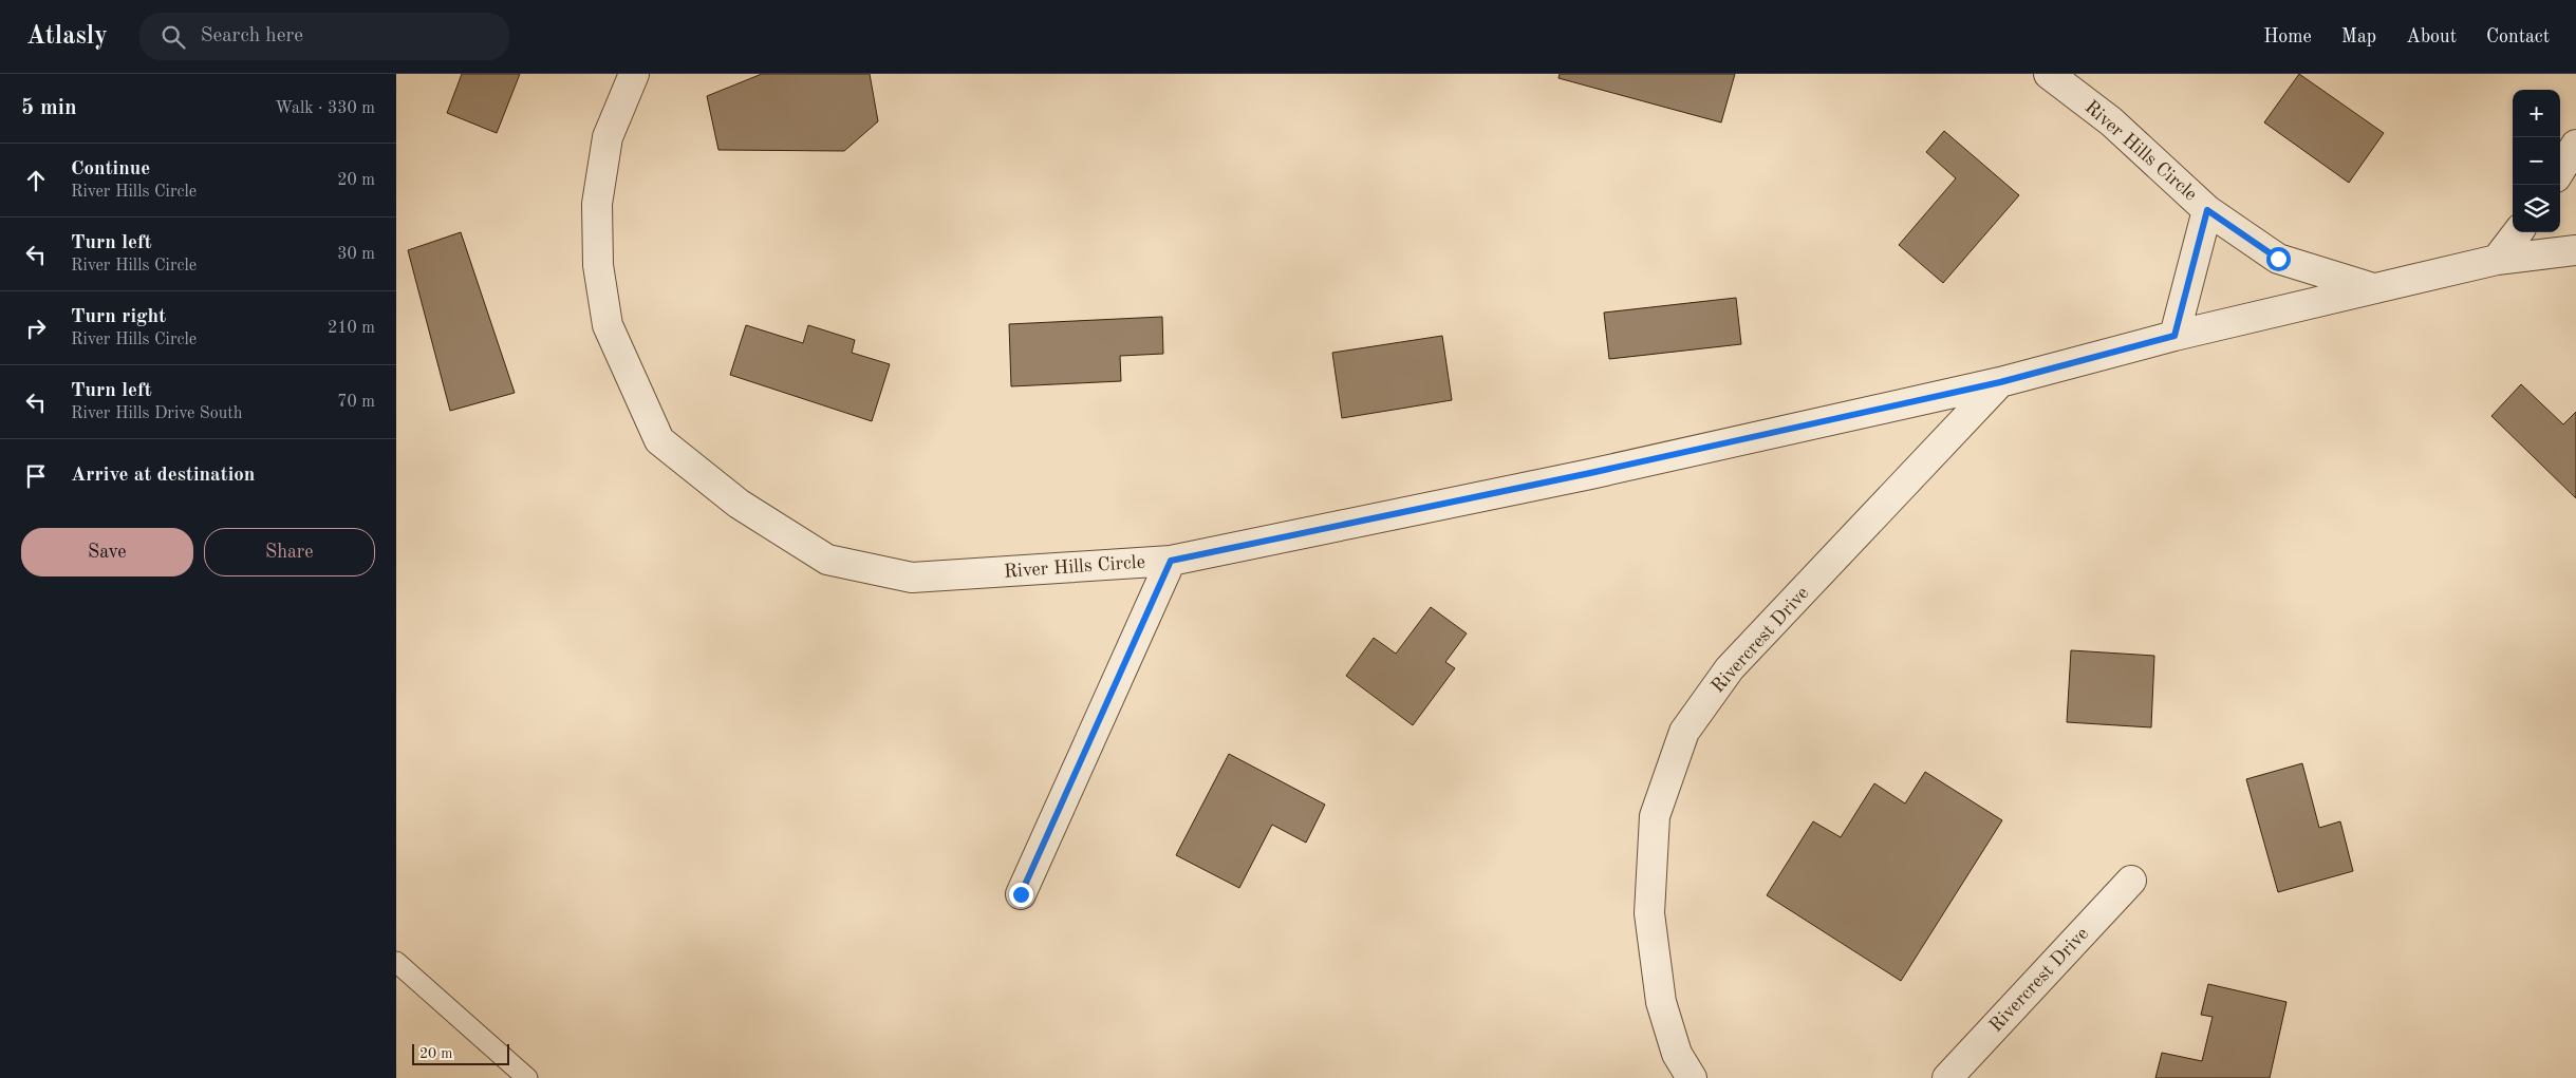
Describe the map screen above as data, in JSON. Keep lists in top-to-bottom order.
{
  "streets": {
    "street": ["River Hills Circle", "Rivercrest Drive"]
  },
  "crossings": [
    ["River Hills Circle", "Rivercrest Drive"]
  ],
  "scale_bar": "20 m",
  "page": {
    "header": "Atlasly",
    "search": "Search here",
    "nav": [
      "Home",
      "Map",
      "About",
      "Contact"
    ],
    "heading": ["5 min", "Walk · 330 m"],
    "map_buttons": ["+", "−"],
    "list": [
      ["Continue", "River Hills Circle", "20 m"],
      ["Turn left", "River Hills Circle", "30 m"],
      ["Turn right", "River Hills Circle", "210 m"],
      ["Turn left", "River Hills Drive South", "70 m"],
      "Arrive at destination"
    ],
    "buttons": ["Save", "Share"],
    "scale": "20 m"
  }
}
